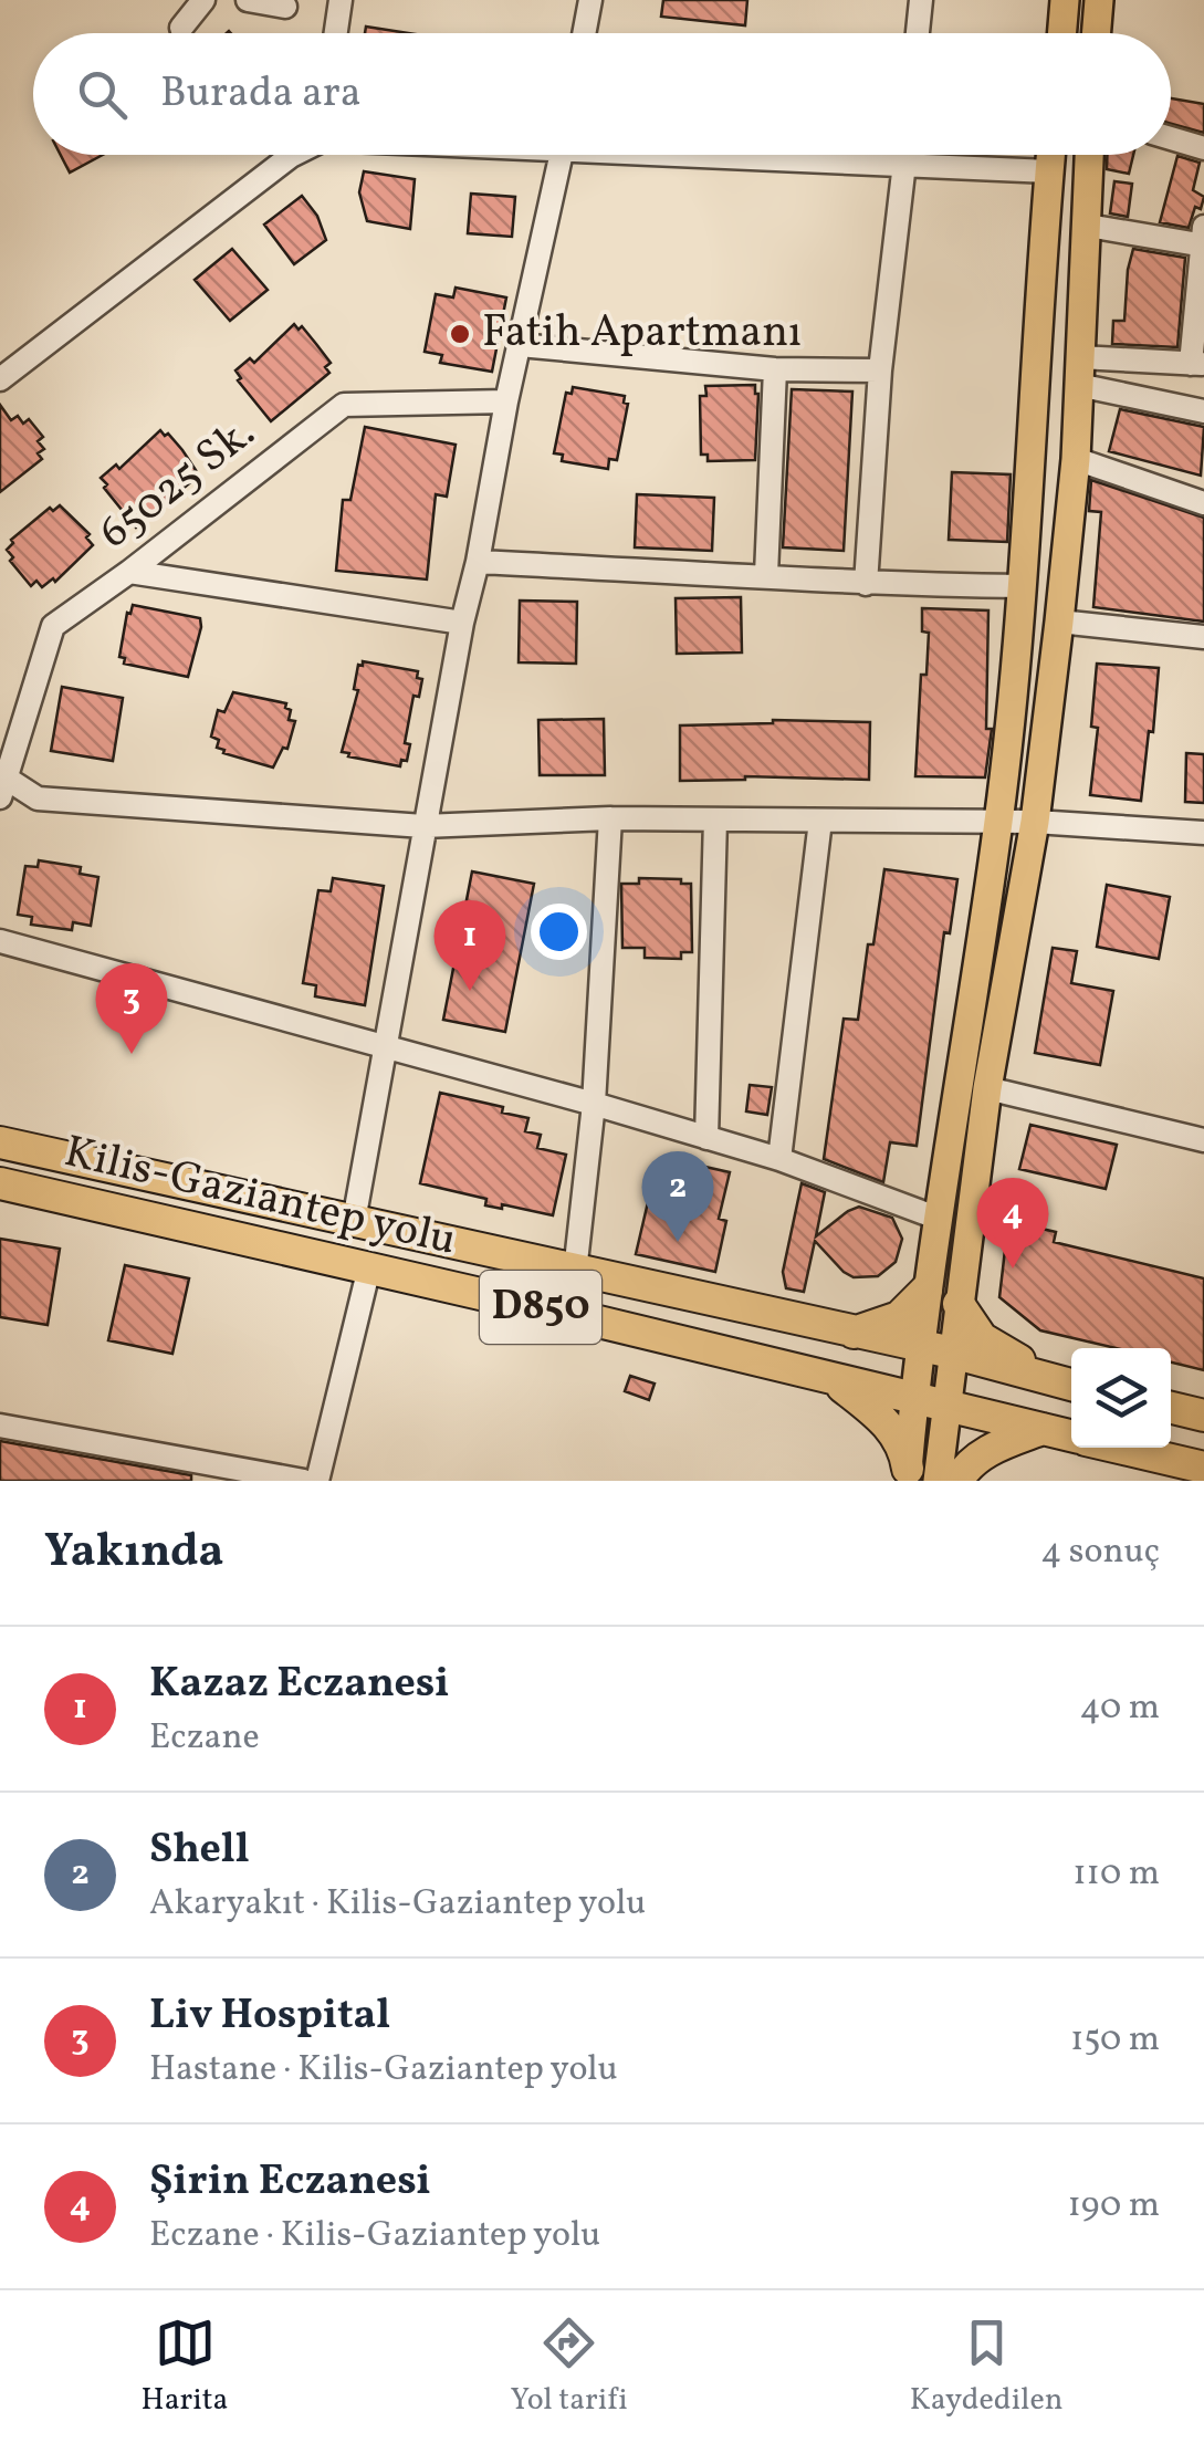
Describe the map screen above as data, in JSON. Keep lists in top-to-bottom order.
{
  "streets": {
    "highway": ["Kilis-Gaziantep yolu", "D850"],
    "street": ["65025 Sk."]
  },
  "places": ["Fatih Apartmanı"],
  "page": {
    "search": "Burada ara",
    "pins": [
      "1",
      "3",
      "2",
      "4"
    ],
    "heading": ["Yakında", "4 sonuç"],
    "list": [
      {
        "mark": "1",
        "name": "Kazaz Eczanesi",
        "note": "Eczane",
        "value": "40 m"
      },
      {
        "mark": "2",
        "name": "Shell",
        "note": "Akaryakıt · Kilis-Gaziantep yolu",
        "value": "110 m"
      },
      {
        "mark": "3",
        "name": "Liv Hospital",
        "note": "Hastane · Kilis-Gaziantep yolu",
        "value": "150 m"
      },
      {
        "mark": "4",
        "name": "Şirin Eczanesi",
        "note": "Eczane · Kilis-Gaziantep yolu",
        "value": "190 m"
      }
    ],
    "nav": ["Harita", "Yol tarifi", "Kaydedilen"]
  }
}
